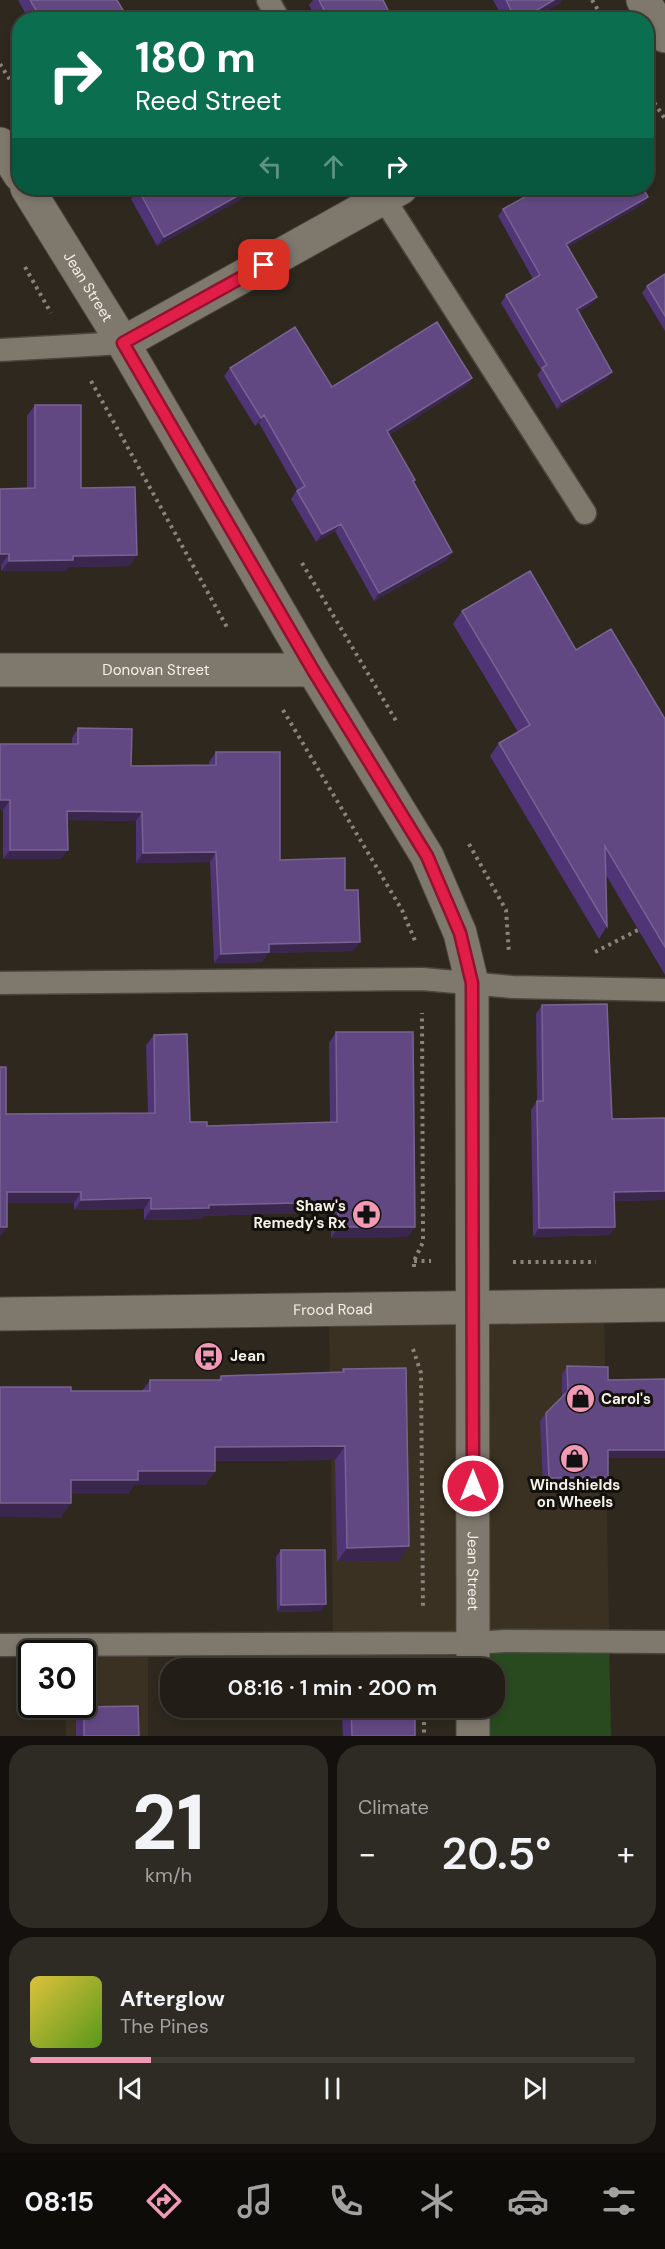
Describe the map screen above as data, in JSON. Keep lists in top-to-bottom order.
{
  "streets": {
    "street": ["Jean Street", "Donovan Street", "Frood Road"]
  },
  "crossings": [
    ["Jean Street", "Donovan Street"],
    ["Jean Street", "Frood Road"]
  ],
  "places": {
    "pharmacy": ["Shaw's Remedy's Rx"],
    "bus stop": ["Jean"],
    "shop": ["Carol's", "Windshields on Wheels"]
  },
  "page": {
    "turn": ["180 m", "Reed Street"],
    "limit": "30",
    "trip": "08:16 · 1 min · 200 m",
    "tile": [
      ["21", "km/h"],
      "Climate"
    ],
    "heat": ["−", "20.5°", "+"],
    "song": ["Afterglow", "The Pines"],
    "tabs": "08:15"
  }
}
